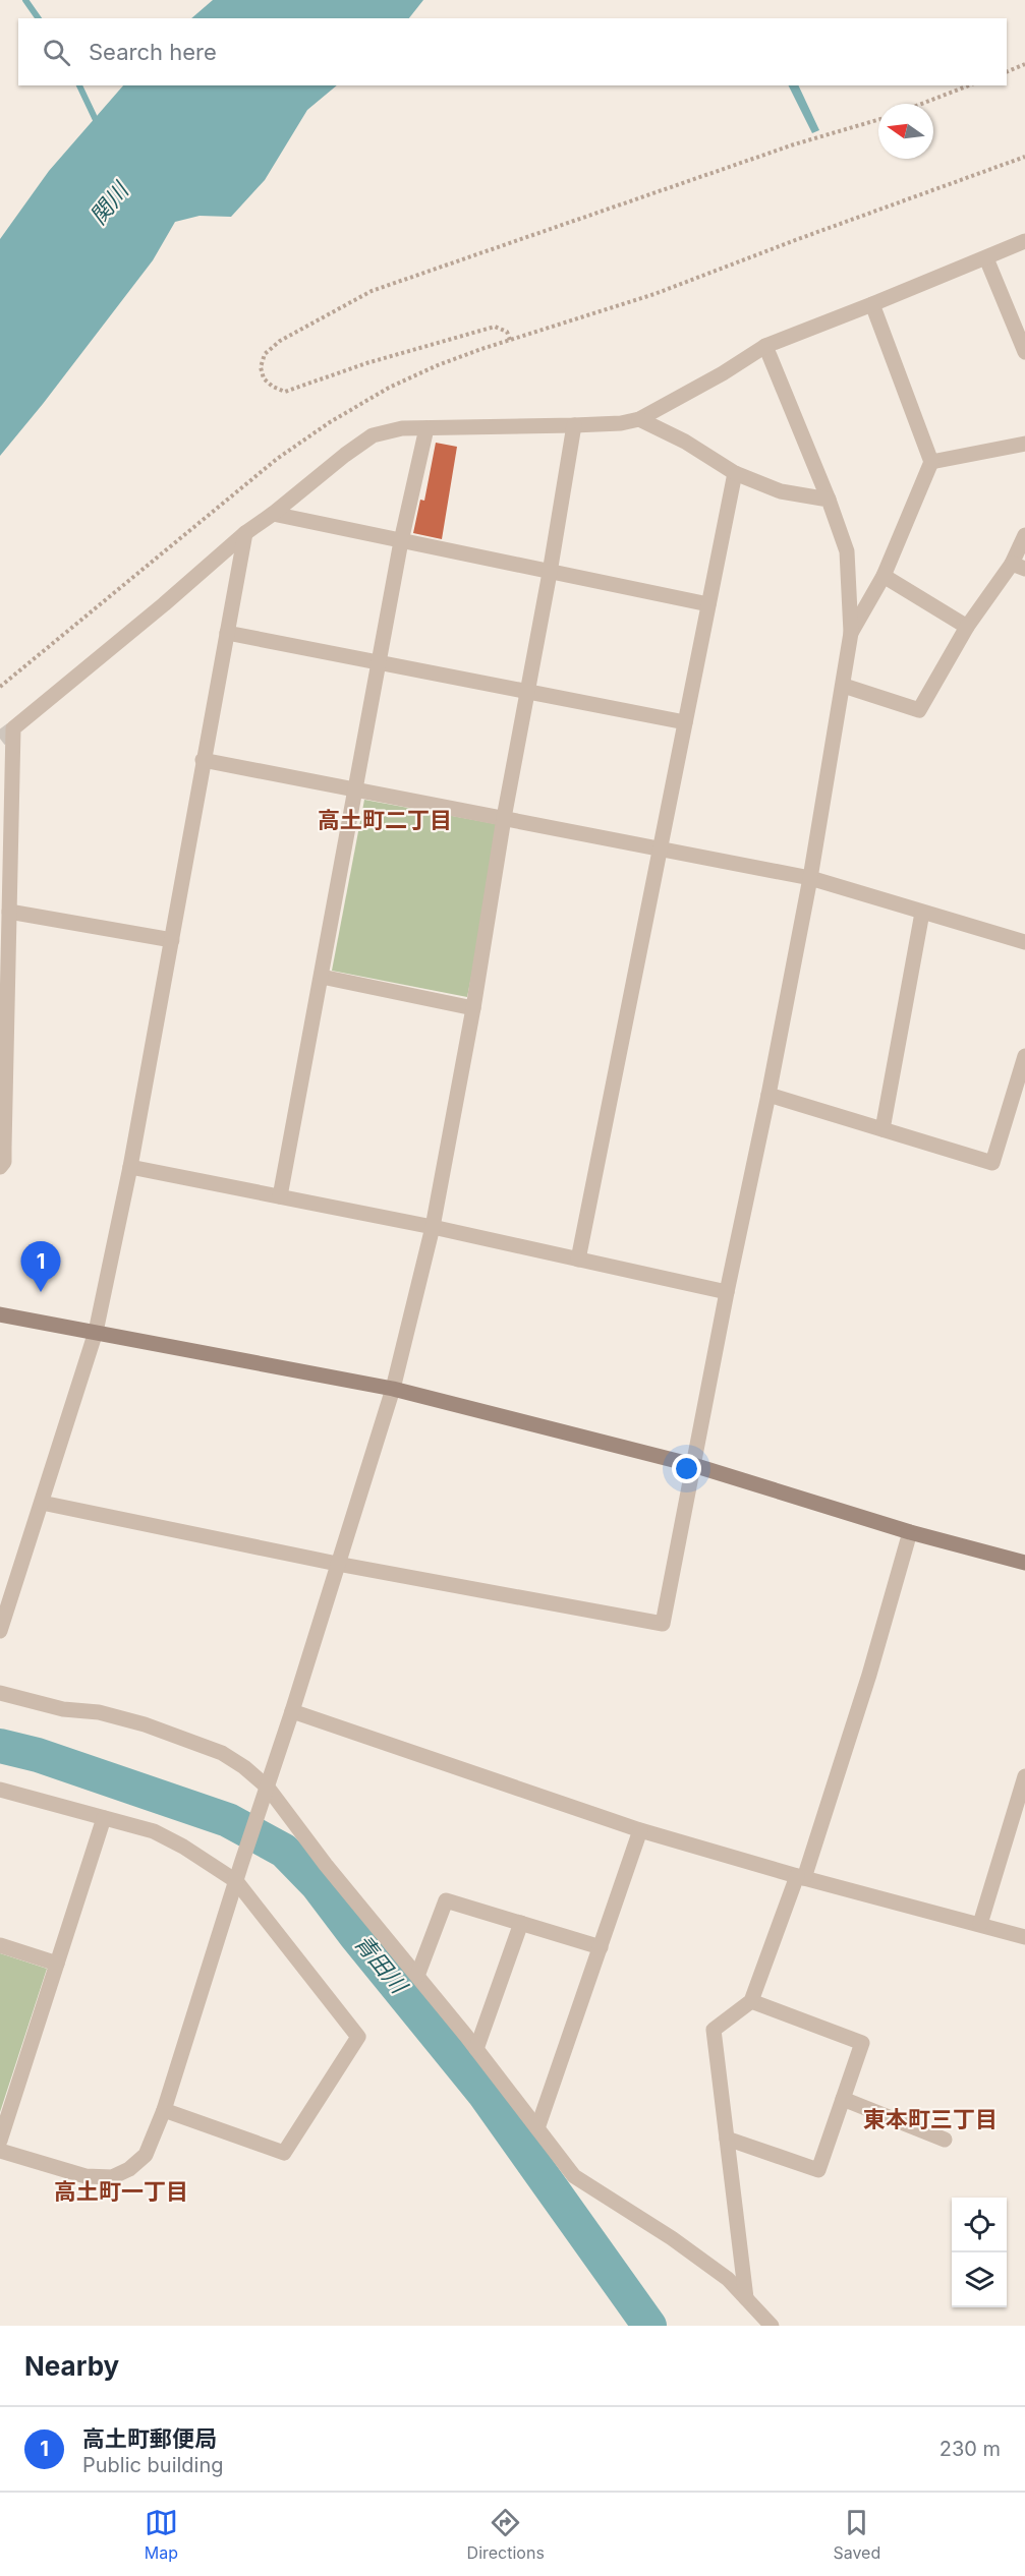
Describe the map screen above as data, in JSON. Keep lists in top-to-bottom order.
{
  "districts": ["高土町二丁目", "東本町三丁目", "高土町一丁目"],
  "water": ["関川", "青田川"],
  "north": "left",
  "page": {
    "search": "Search here",
    "pins": "1",
    "heading": "Nearby",
    "list": [
      {
        "mark": "1",
        "name": "高土町郵便局",
        "note": "Public building",
        "value": "230 m"
      }
    ],
    "nav": ["Map", "Directions", "Saved"]
  }
}
